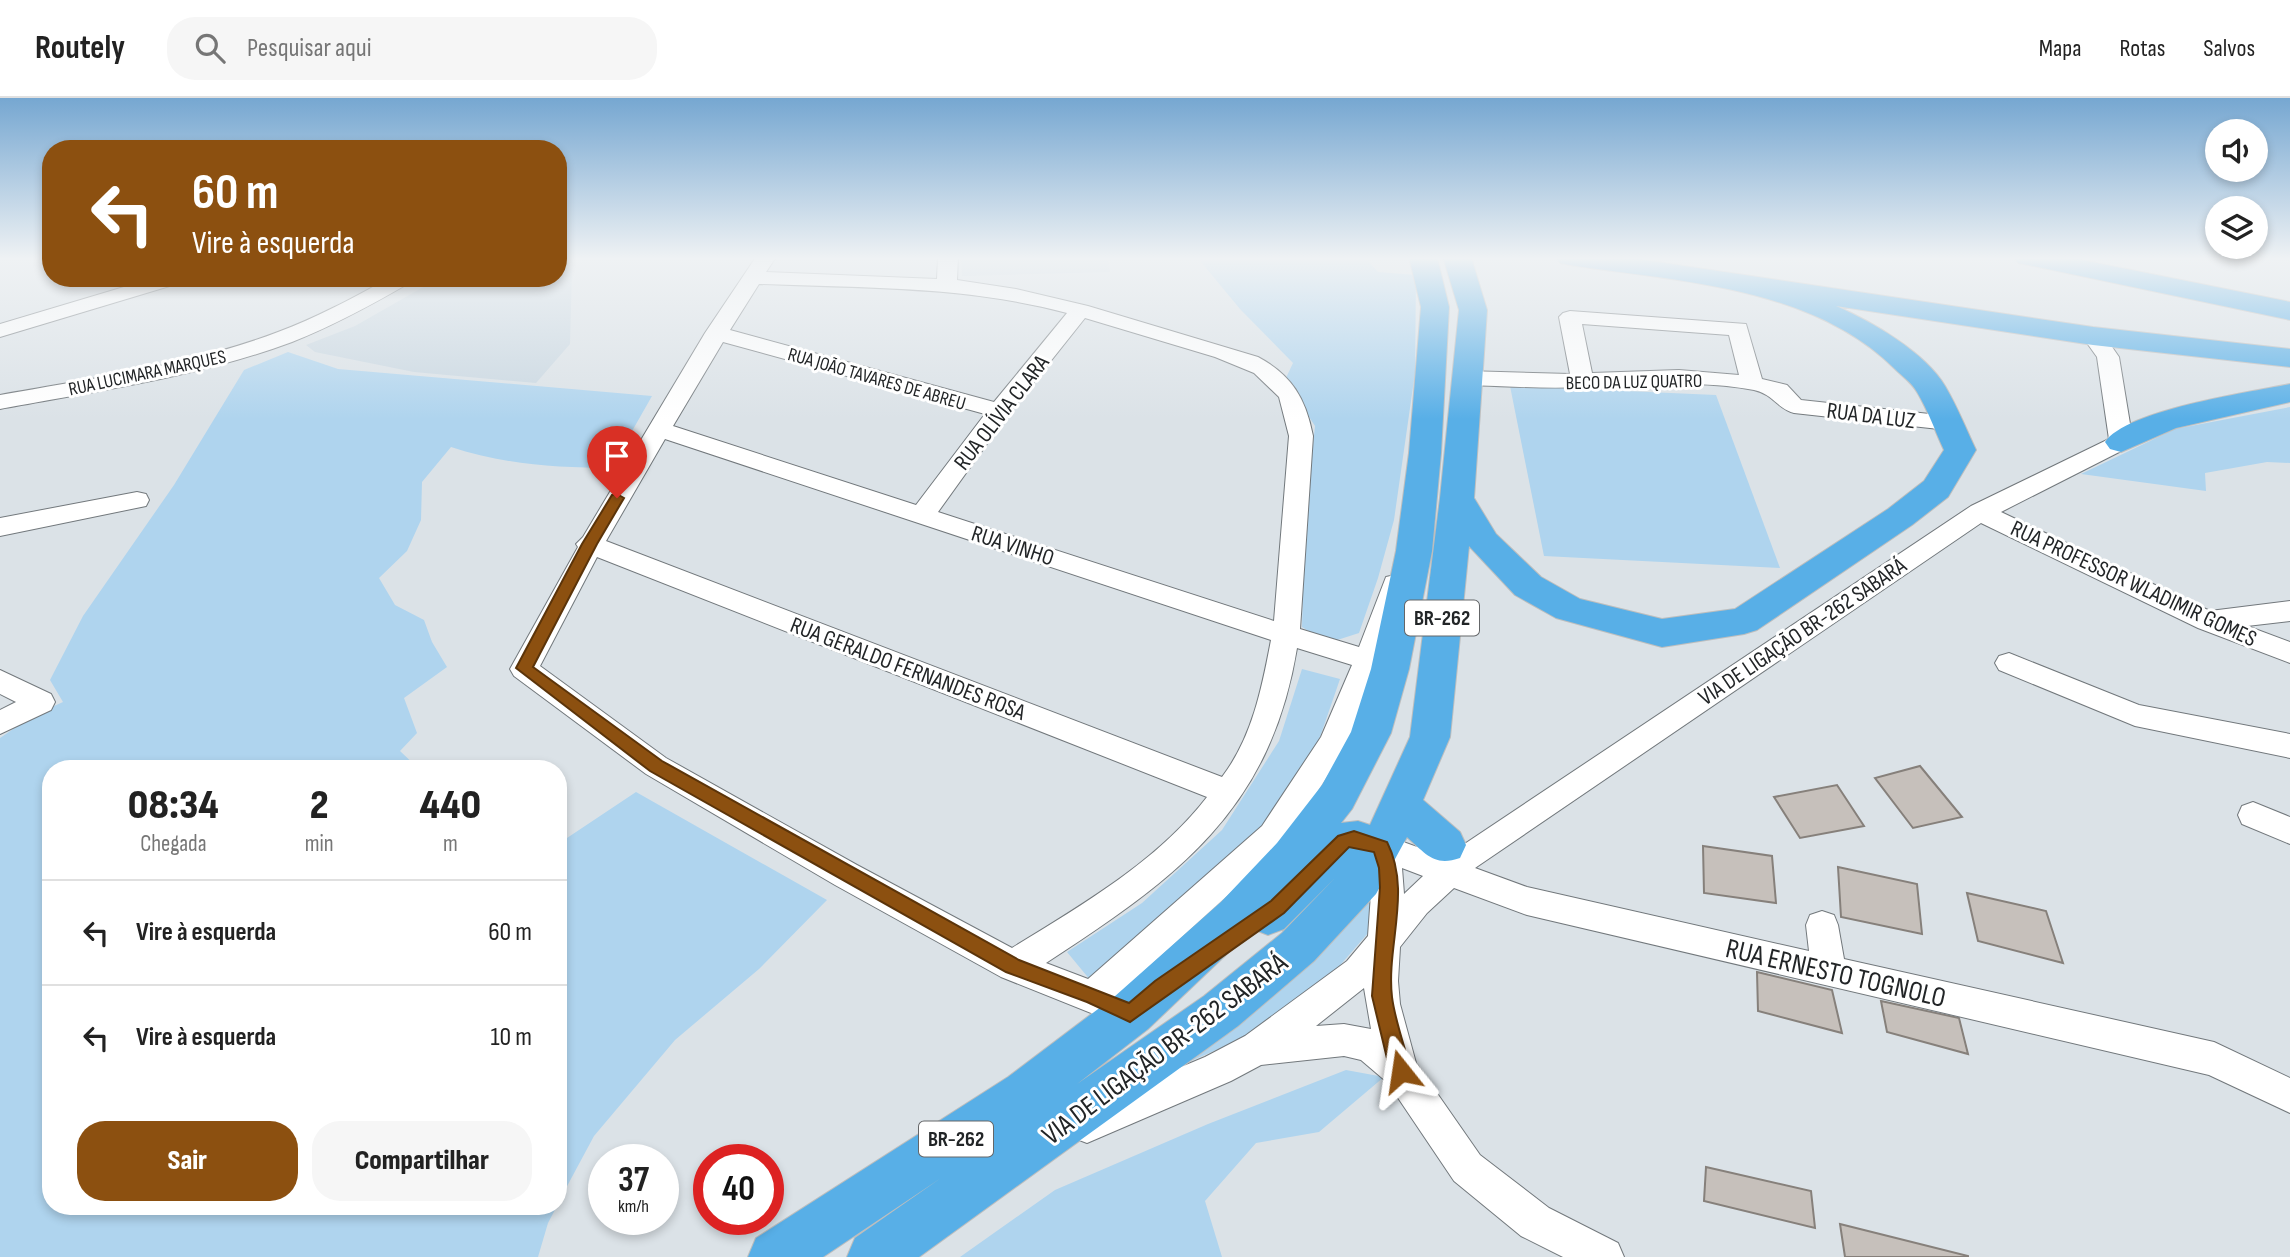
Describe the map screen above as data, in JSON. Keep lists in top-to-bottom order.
{
  "streets": {
    "highway": ["BR-262", "VIA DE LIGAÇÃO BR-262 SABARÁ"],
    "street": [
      "RUA LUCIMARA MARQUES",
      "RUA JOÃO TAVARES DE ABREU",
      "BECO DA LUZ QUATRO",
      "RUA OLÍVIA CLARA",
      "RUA DA LUZ",
      "RUA VINHO",
      "RUA PROFESSOR WLADIMIR GOMES",
      "RUA GERALDO FERNANDES ROSA",
      "RUA ERNESTO TOGNOLO"
    ]
  },
  "crossings": [
    ["RUA JOÃO TAVARES DE ABREU", "RUA OLÍVIA CLARA"],
    ["BECO DA LUZ QUATRO", "RUA DA LUZ"],
    ["BECO DA LUZ QUATRO", "VIA DE LIGAÇÃO BR-262 SABARÁ"],
    ["RUA OLÍVIA CLARA", "RUA VINHO"],
    ["RUA VINHO", "VIA DE LIGAÇÃO BR-262 SABARÁ"],
    ["RUA PROFESSOR WLADIMIR GOMES", "VIA DE LIGAÇÃO BR-262 SABARÁ"],
    ["VIA DE LIGAÇÃO BR-262 SABARÁ", "RUA ERNESTO TOGNOLO"]
  ],
  "page": {
    "header": "Routely",
    "search": "Pesquisar aqui",
    "nav": ["Mapa", "Rotas", "Salvos"],
    "turn": ["60 m", "Vire à esquerda"],
    "eta": [
      "08:34",
      "Chegada",
      "2",
      "min",
      "440",
      "m"
    ],
    "list": [
      {
        "name": "Vire à esquerda",
        "value": "60 m"
      },
      {
        "name": "Vire à esquerda",
        "value": "10 m"
      }
    ],
    "buttons": ["Sair", "Compartilhar"],
    "speed": "37 km/h",
    "limit": "40"
  }
}
